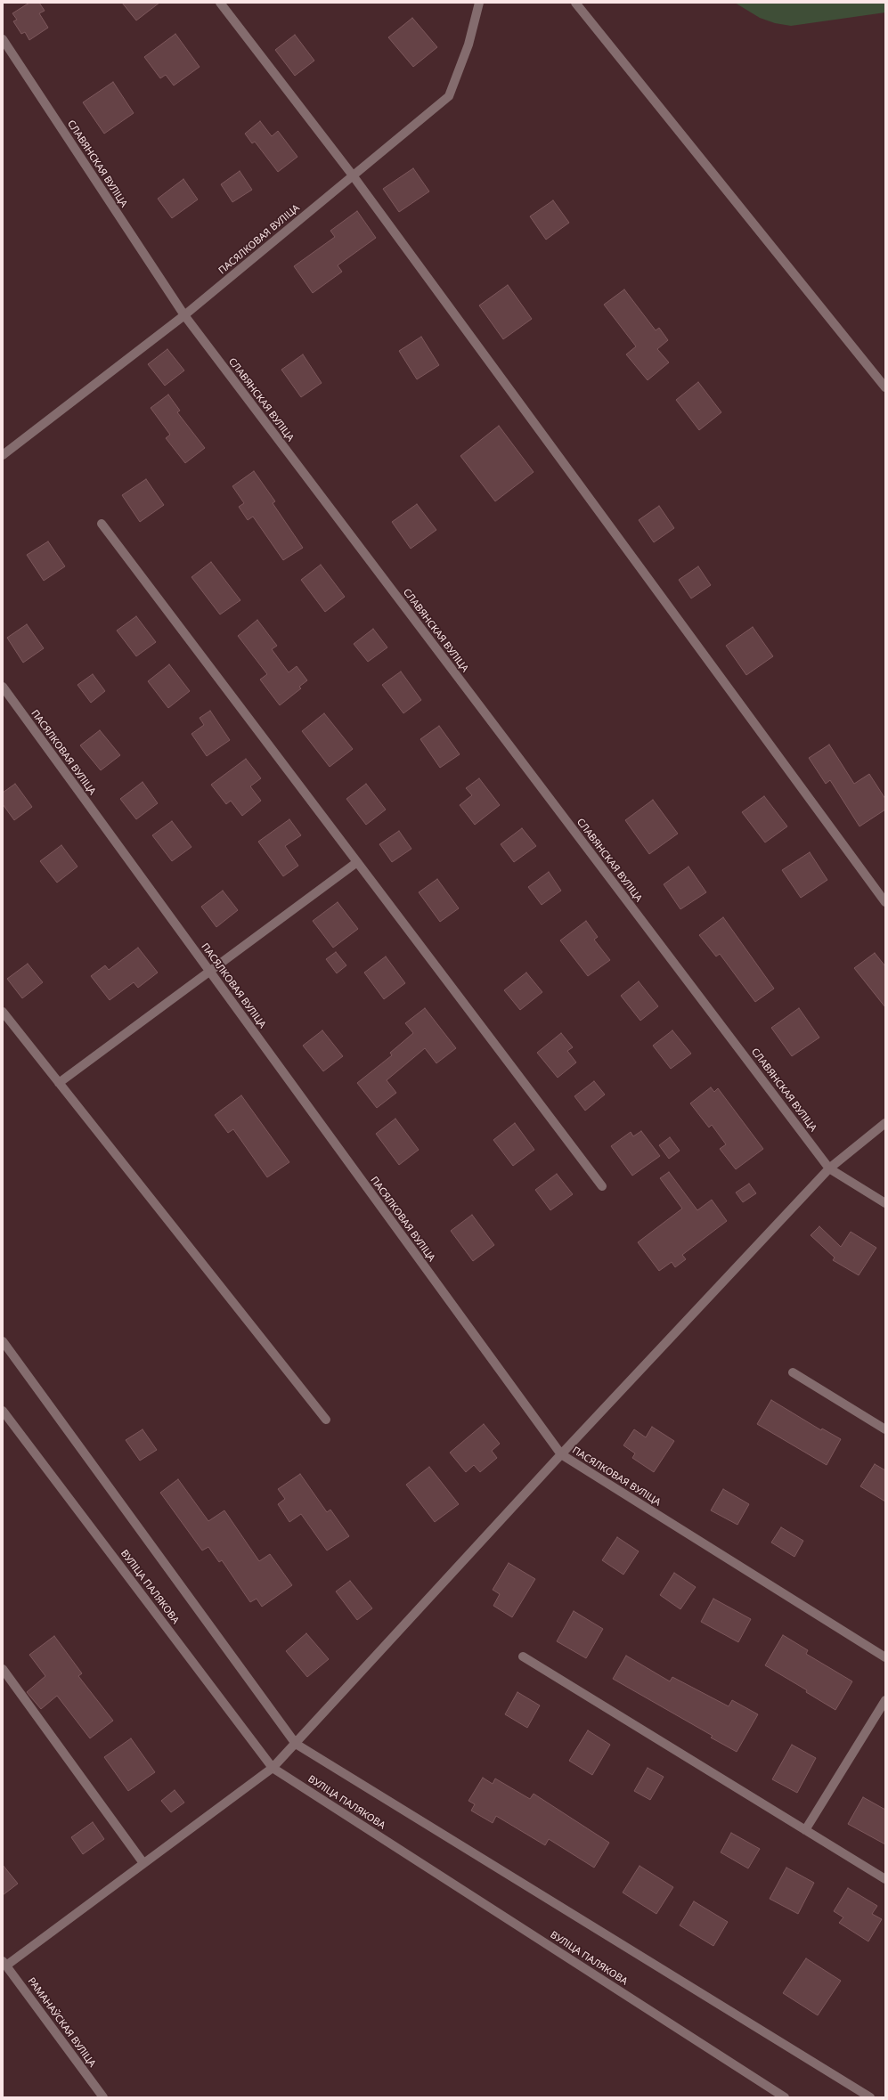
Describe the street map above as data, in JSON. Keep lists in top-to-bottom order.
{
  "streets": {
    "street": [
      "СЛАВЯНСКАЯ ВУЛІЦА",
      "ПАСЯЛКОВАЯ ВУЛІЦА",
      "ВУЛІЦА ПАЛЯКОВА",
      "РАМАНАЎСКАЯ ВУЛІЦА"
    ]
  },
  "crossings": [
    ["СЛАВЯНСКАЯ ВУЛІЦА", "ПАСЯЛКОВАЯ ВУЛІЦА"]
  ]
}
